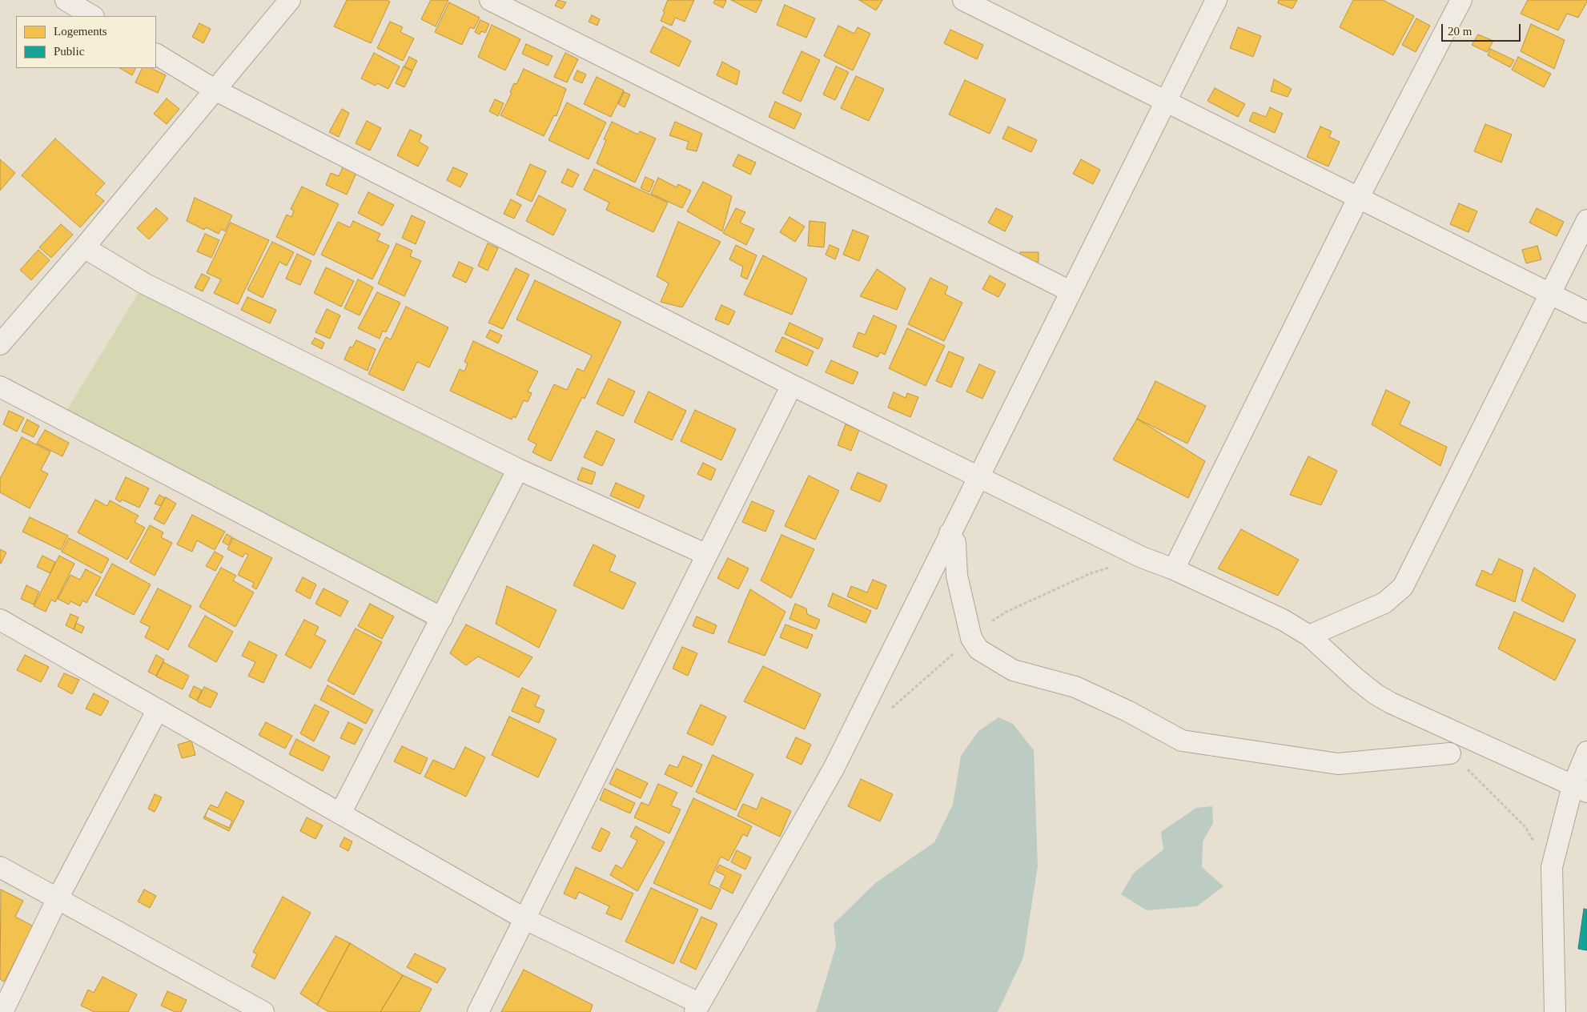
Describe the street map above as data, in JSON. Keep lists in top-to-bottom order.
{
  "legend": ["Logements", "Public"],
  "scale_bar": "20 m"
}
